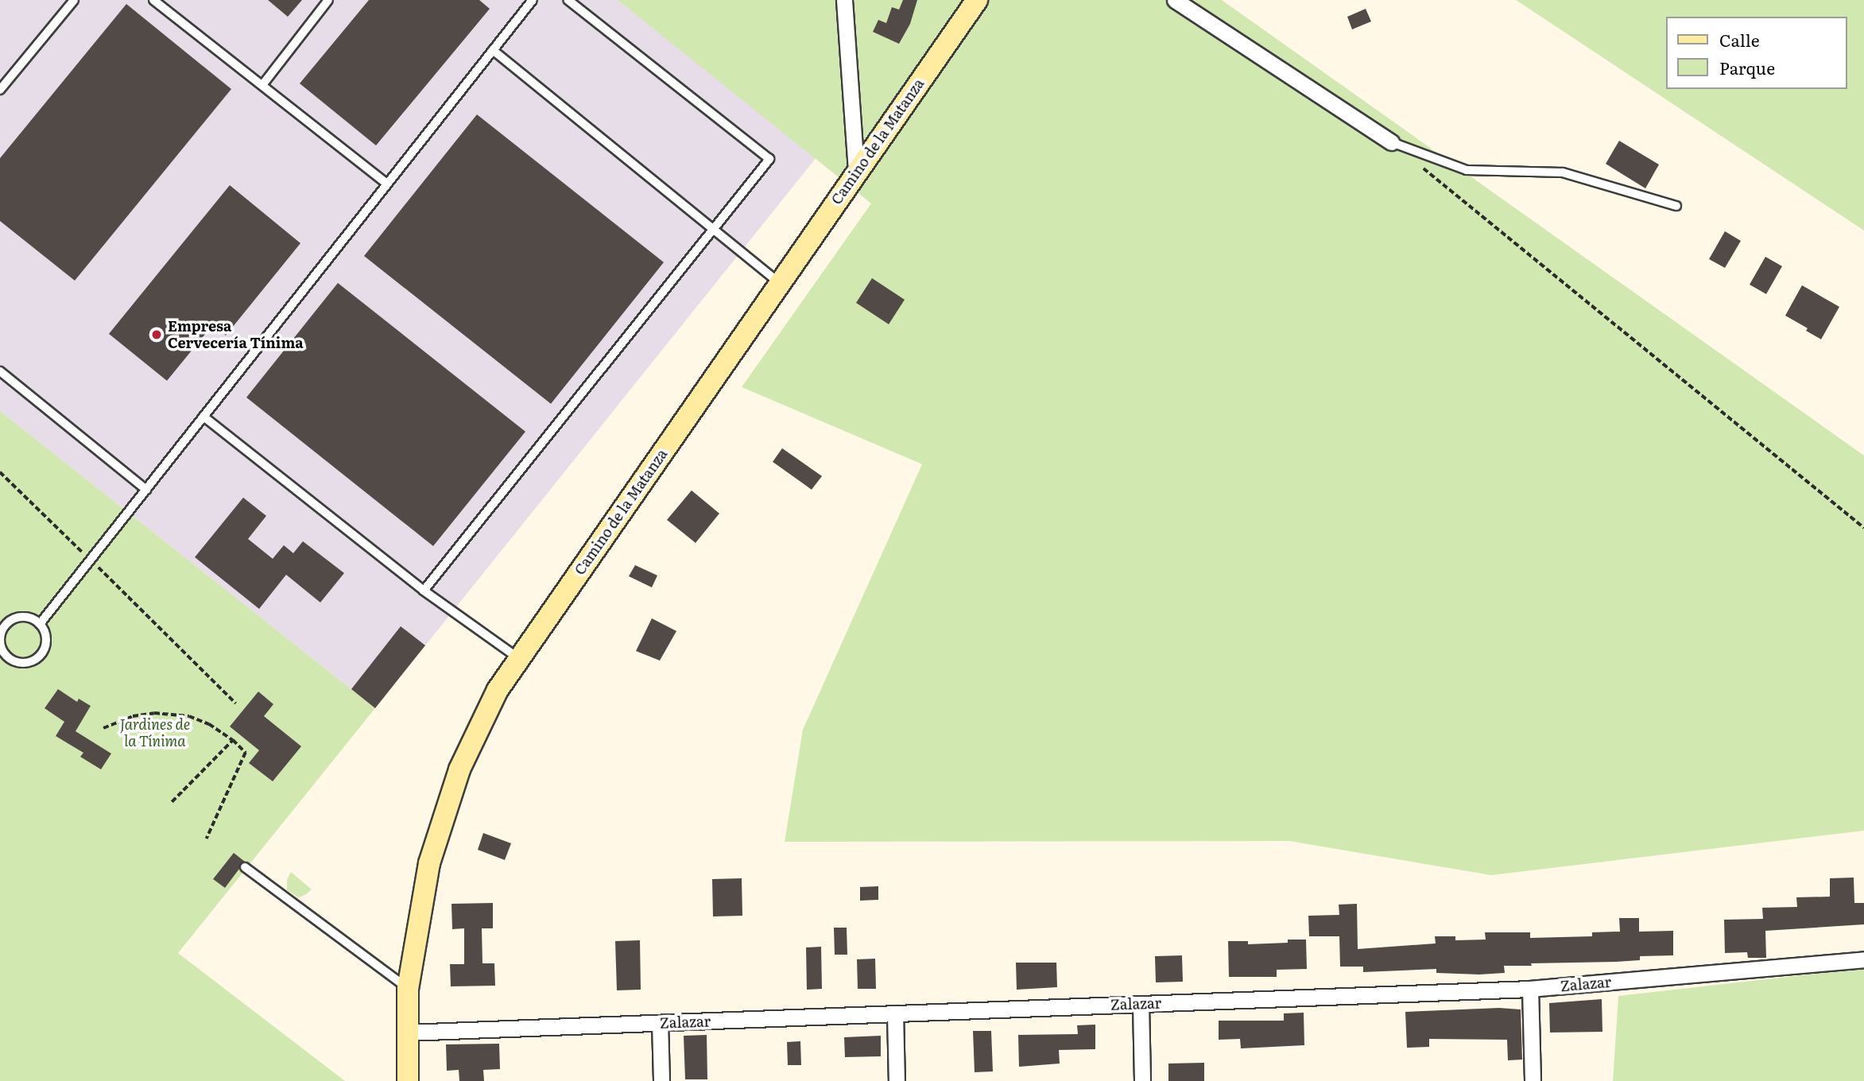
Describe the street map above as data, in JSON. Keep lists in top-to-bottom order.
{
  "streets": {
    "street": ["Camino de la Matanza", "Zalazar"]
  },
  "crossings": [
    ["Camino de la Matanza", "Zalazar"]
  ],
  "parks": ["Jardines de la Tínima"],
  "places": ["Empresa Cervecería Tínima"],
  "legend": ["Calle", "Parque"]
}
